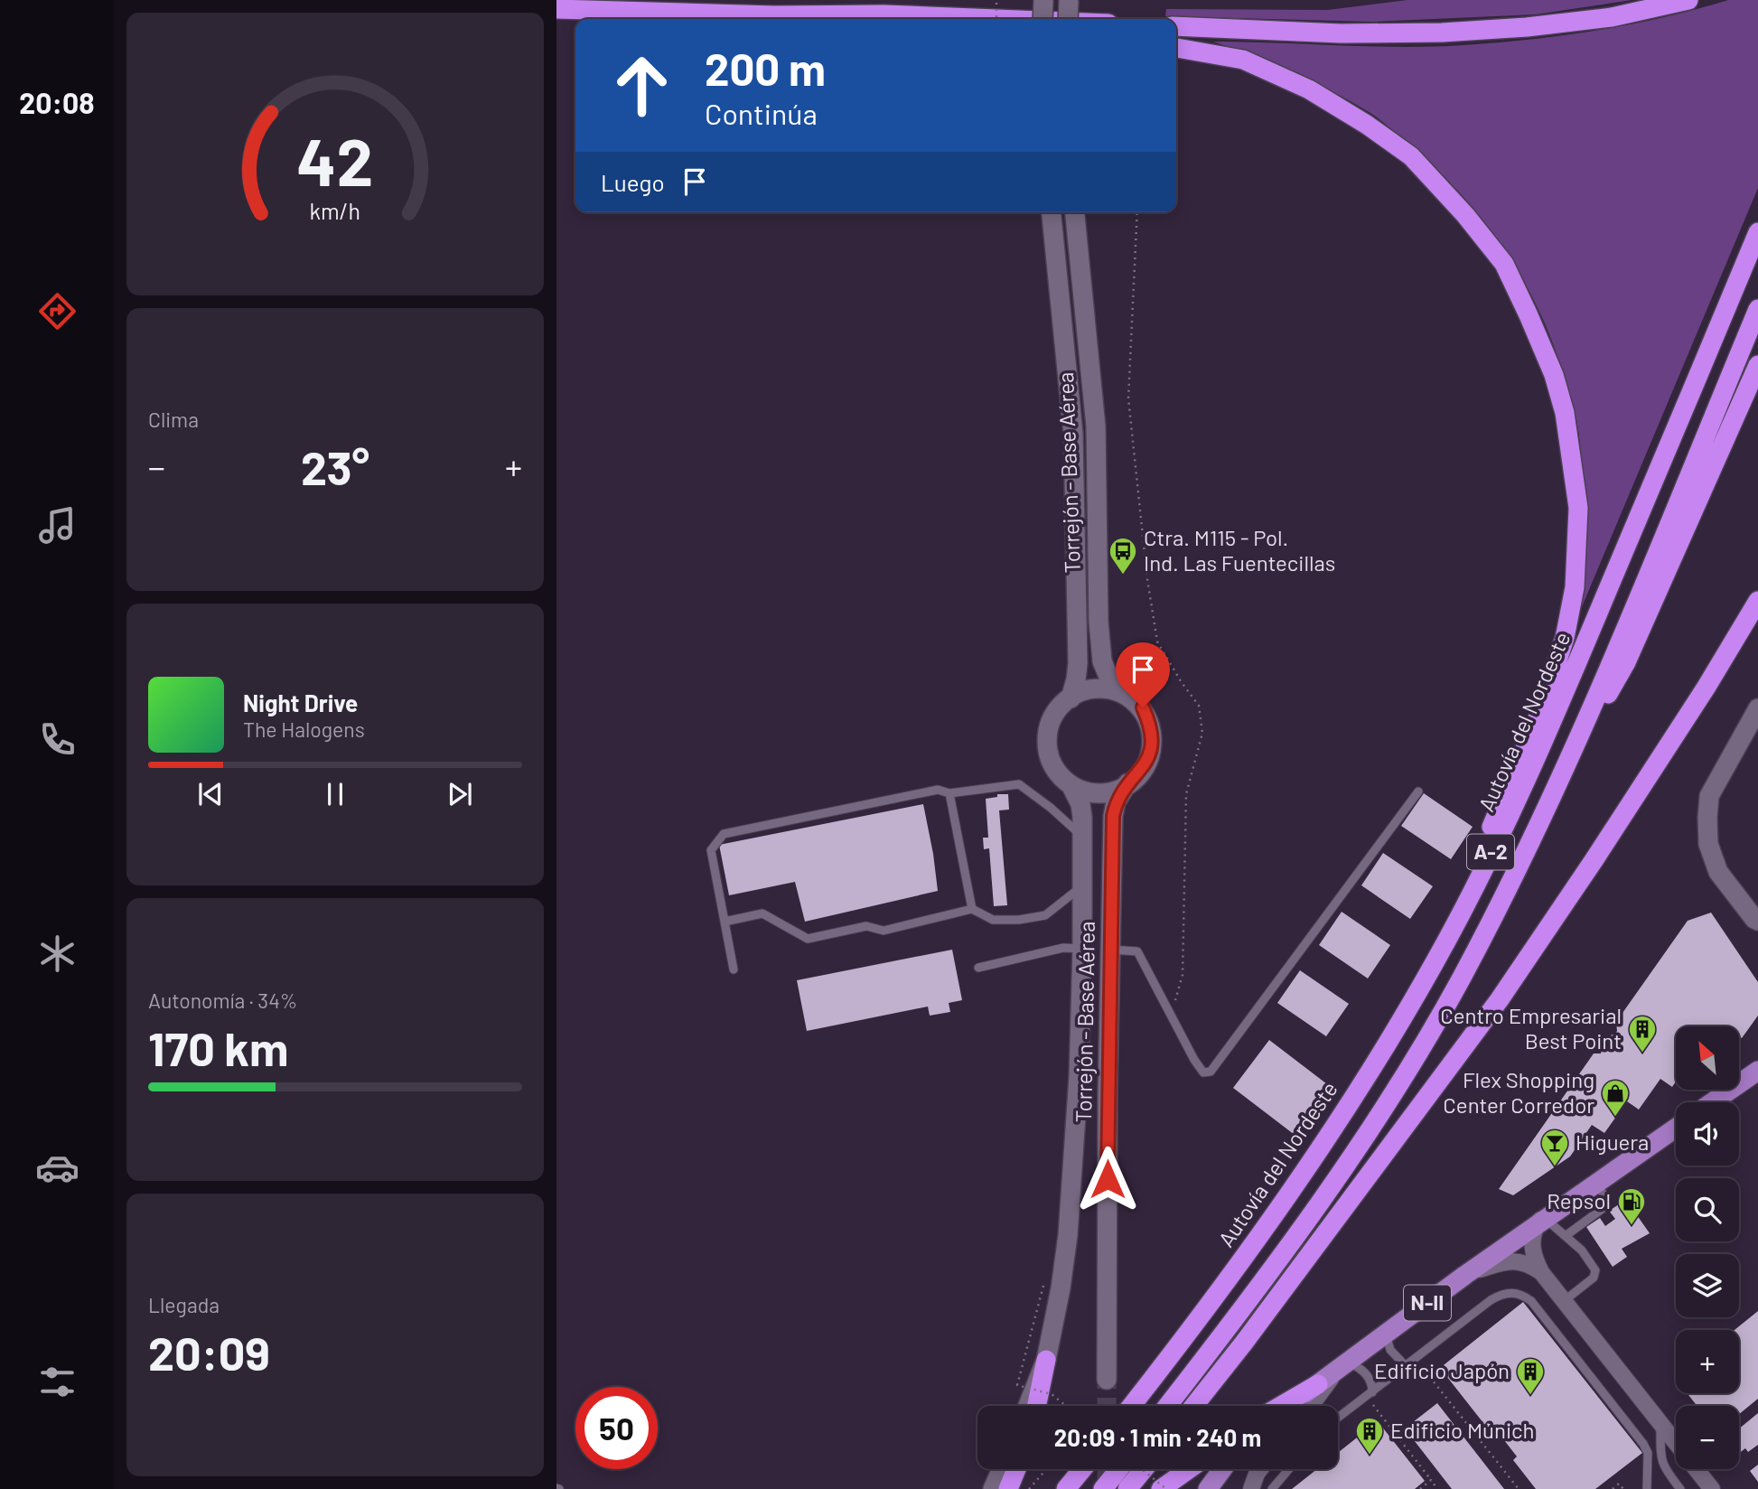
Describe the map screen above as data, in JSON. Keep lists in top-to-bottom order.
{
  "streets": {
    "highway": ["Autovía del Nordeste", "A-2"],
    "main road": ["Torrejón - Base Aérea", "N-II"]
  },
  "places": {
    "bus stop": ["Ctra. M115 - Pol. Ind. Las Fuentecillas"],
    "building": ["Centro Empresarial Best Point", "Edificio Japón", "Edificio Múnich"],
    "shop": ["Flex Shopping Center Corredor"],
    "bar": ["Higuera"],
    "fuel station": ["Repsol"]
  },
  "north": "top left",
  "page": {
    "tabs": "20:08",
    "turn": ["200 m", "Continúa"],
    "then": "Luego",
    "tile": [
      "Clima",
      ["Autonomía · 34%", "170 km"],
      ["Llegada", "20:09"]
    ],
    "heat": ["−", "23°", "+"],
    "song": ["Night Drive", "The Halogens"],
    "map_buttons": ["+", "−"],
    "limit": "50",
    "trip": "20:09 · 1 min · 240 m",
    "gauge": ["42", "km/h"]
  }
}
